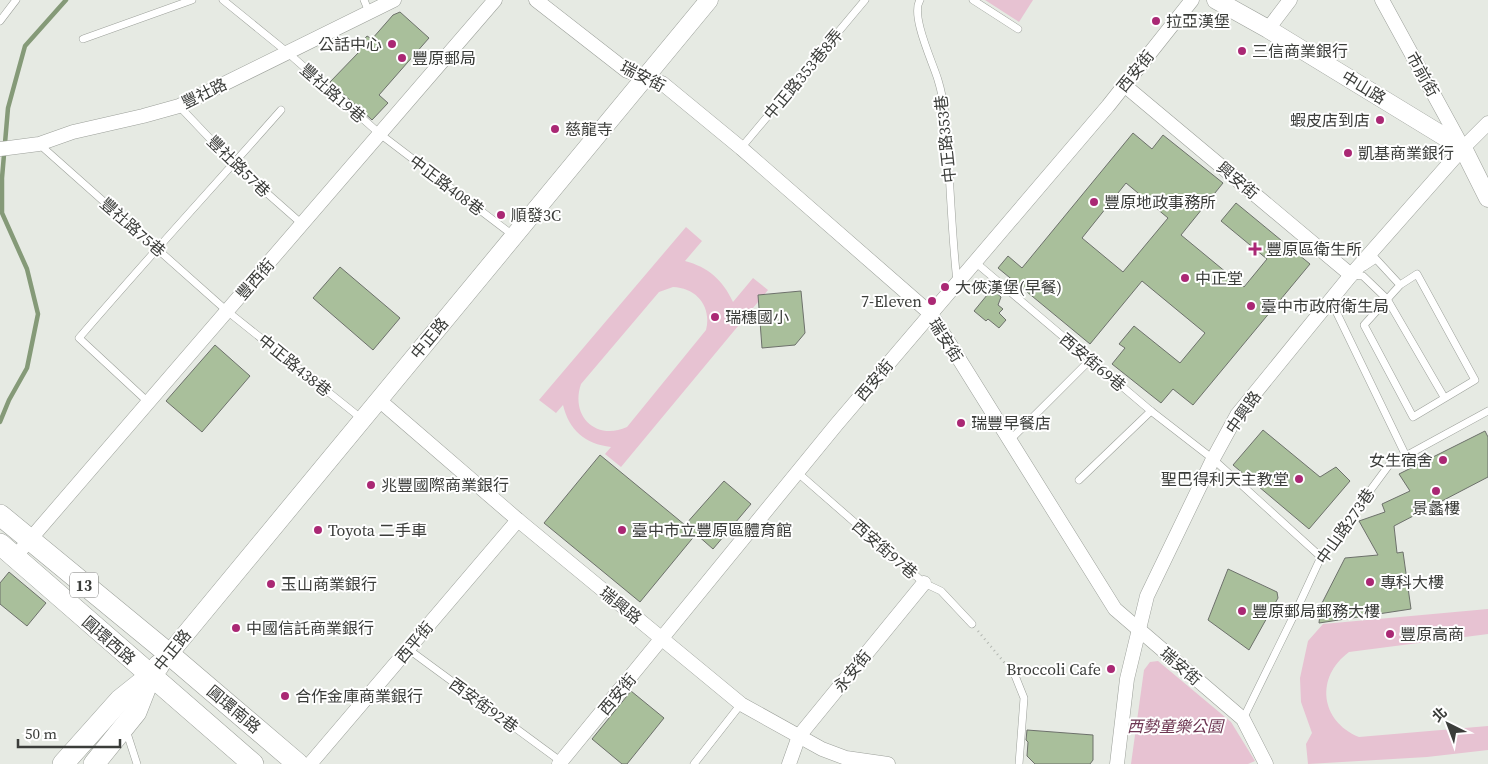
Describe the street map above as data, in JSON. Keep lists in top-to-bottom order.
{
  "streets": {
    "main road": [
      "中正路",
      "13",
      "圓環西路",
      "圓環南路"
    ],
    "street": [
      "西安街",
      "市前街",
      "瑞安街",
      "中山路",
      "豐社路",
      "興安街",
      "豐西街",
      "中興路",
      "瑞興路",
      "西平街",
      "永安街"
    ],
    "lane": [
      "中正路353巷8弄",
      "豐社路19巷",
      "中正路353巷",
      "豐社路57巷",
      "中正路408巷",
      "豐社路75巷",
      "西安街69巷",
      "中正路438巷",
      "中山路273巷",
      "西安街97巷",
      "西安街92巷"
    ]
  },
  "crossings": [
    ["西安街", "瑞安街"],
    ["西安街", "中正路353巷"],
    ["西安街", "興安街"],
    ["西安街", "西安街69巷"],
    ["西安街", "西安街97巷"],
    ["西安街", "瑞興路"],
    ["西安街", "西安街92巷"],
    ["中正路353巷8弄", "瑞安街"],
    ["市前街", "中山路"],
    ["市前街", "中興路"],
    ["瑞安街", "中正路"],
    ["瑞安街", "中興路"],
    ["瑞安街", "中山路273巷"],
    ["中山路", "中興路"],
    ["豐社路", "豐社路19巷"],
    ["豐社路", "豐社路57巷"],
    ["豐社路", "豐社路75巷"],
    ["豐社路19巷", "中正路408巷"],
    ["豐社路19巷", "豐西街"],
    ["豐社路57巷", "豐西街"],
    ["興安街", "中興路"],
    ["中正路408巷", "豐西街"],
    ["中正路408巷", "中正路"],
    ["豐社路75巷", "豐西街"],
    ["豐社路75巷", "中正路438巷"],
    ["豐西街", "中正路438巷"],
    ["豐西街", "圓環西路"],
    ["中正路", "中正路438巷"],
    ["中正路", "瑞興路"],
    ["中正路", "圓環西路"],
    ["中正路", "圓環南路"],
    ["西安街69巷", "中興路"],
    ["西安街69巷", "中山路273巷"],
    ["西安街97巷", "永安街"],
    ["瑞興路", "西平街"],
    ["瑞興路", "永安街"],
    ["圓環西路", "圓環南路"],
    ["西平街", "西安街92巷"]
  ],
  "parks": ["西勢童樂公園"],
  "places": {
    "other": [
      "拉亞漢堡",
      "公話中心",
      "三信商業銀行",
      "豐原郵局",
      "蝦皮店到店",
      "慈龍寺",
      "凱基商業銀行",
      "豐原地政事務所",
      "順發3C",
      "中正堂",
      "大俠漢堡(早餐)",
      "7-Eleven",
      "臺中市政府衛生局",
      "瑞穗國小",
      "瑞豐早餐店",
      "女生宿舍",
      "聖巴得利天主教堂",
      "兆豐國際商業銀行",
      "景蠡樓",
      "Toyota 二手車",
      "臺中市立豐原區體育館",
      "專科大樓",
      "玉山商業銀行",
      "豐原郵局郵務大樓",
      "中國信託商業銀行",
      "豐原高商",
      "Broccoli Cafe",
      "合作金庫商業銀行"
    ],
    "health": ["豐原區衛生所"]
  },
  "scale_bar": "50 m",
  "north": "top left"
}
